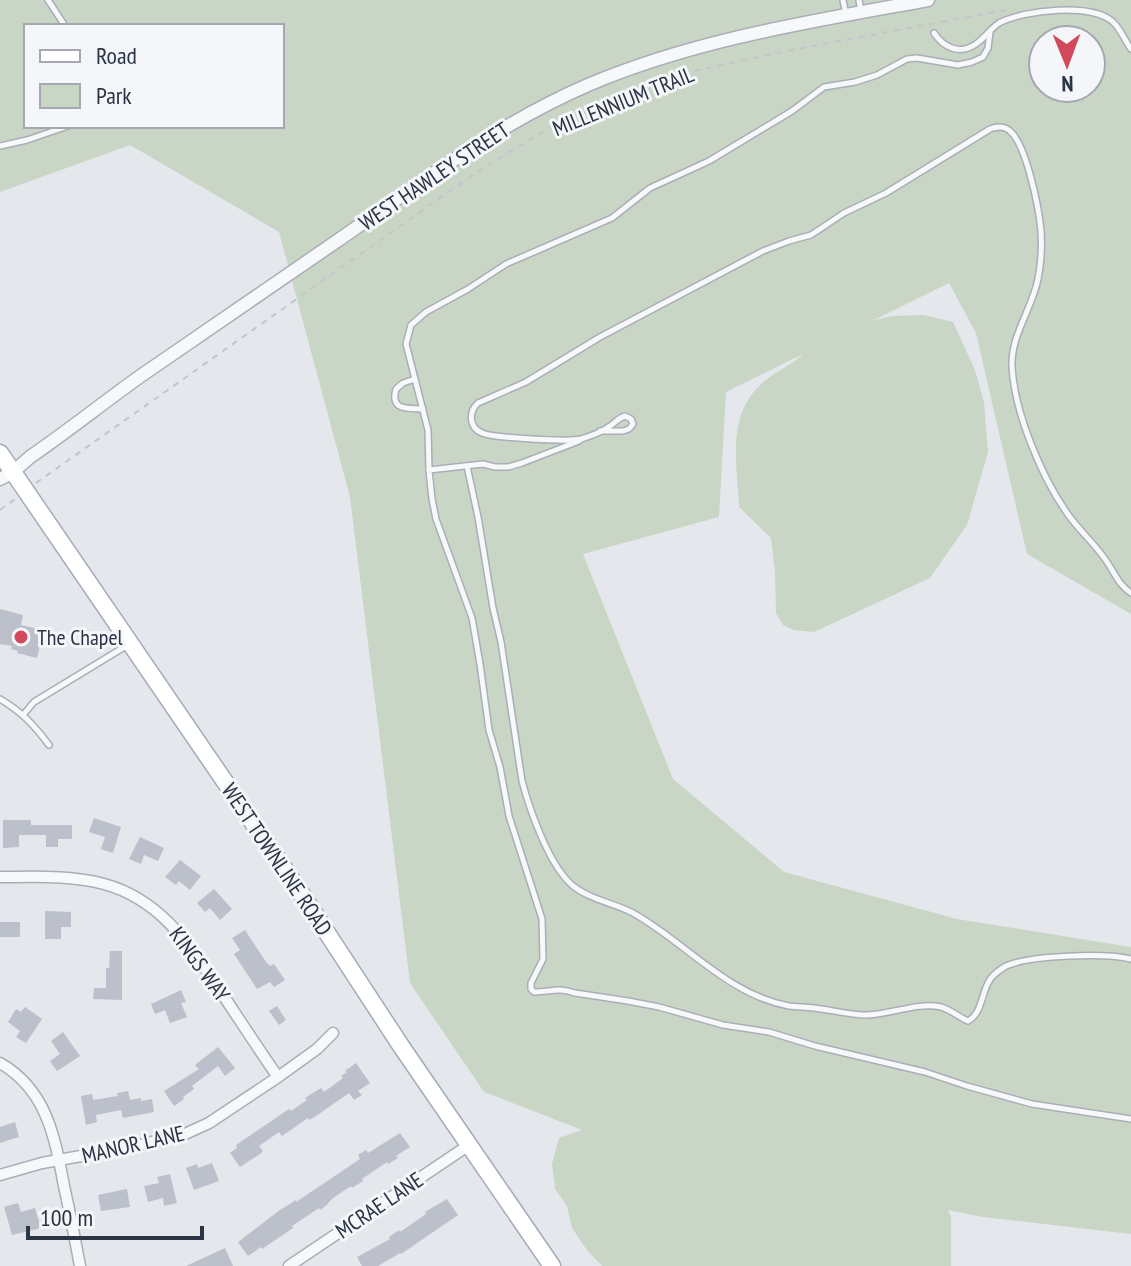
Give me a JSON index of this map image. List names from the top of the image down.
{
  "streets": {
    "main road": ["WEST TOWNLINE ROAD"],
    "street": [
      "WEST HAWLEY STREET",
      "KINGS WAY",
      "MANOR LANE",
      "MCRAE LANE"
    ],
    "path": ["MILLENNIUM TRAIL"]
  },
  "crossings": [
    ["WEST HAWLEY STREET", "WEST TOWNLINE ROAD"],
    ["WEST TOWNLINE ROAD", "MCRAE LANE"],
    ["KINGS WAY", "MANOR LANE"]
  ],
  "places": ["The Chapel"],
  "legend": ["Road", "Park"],
  "scale_bar": "100 m",
  "north": "bottom"
}
